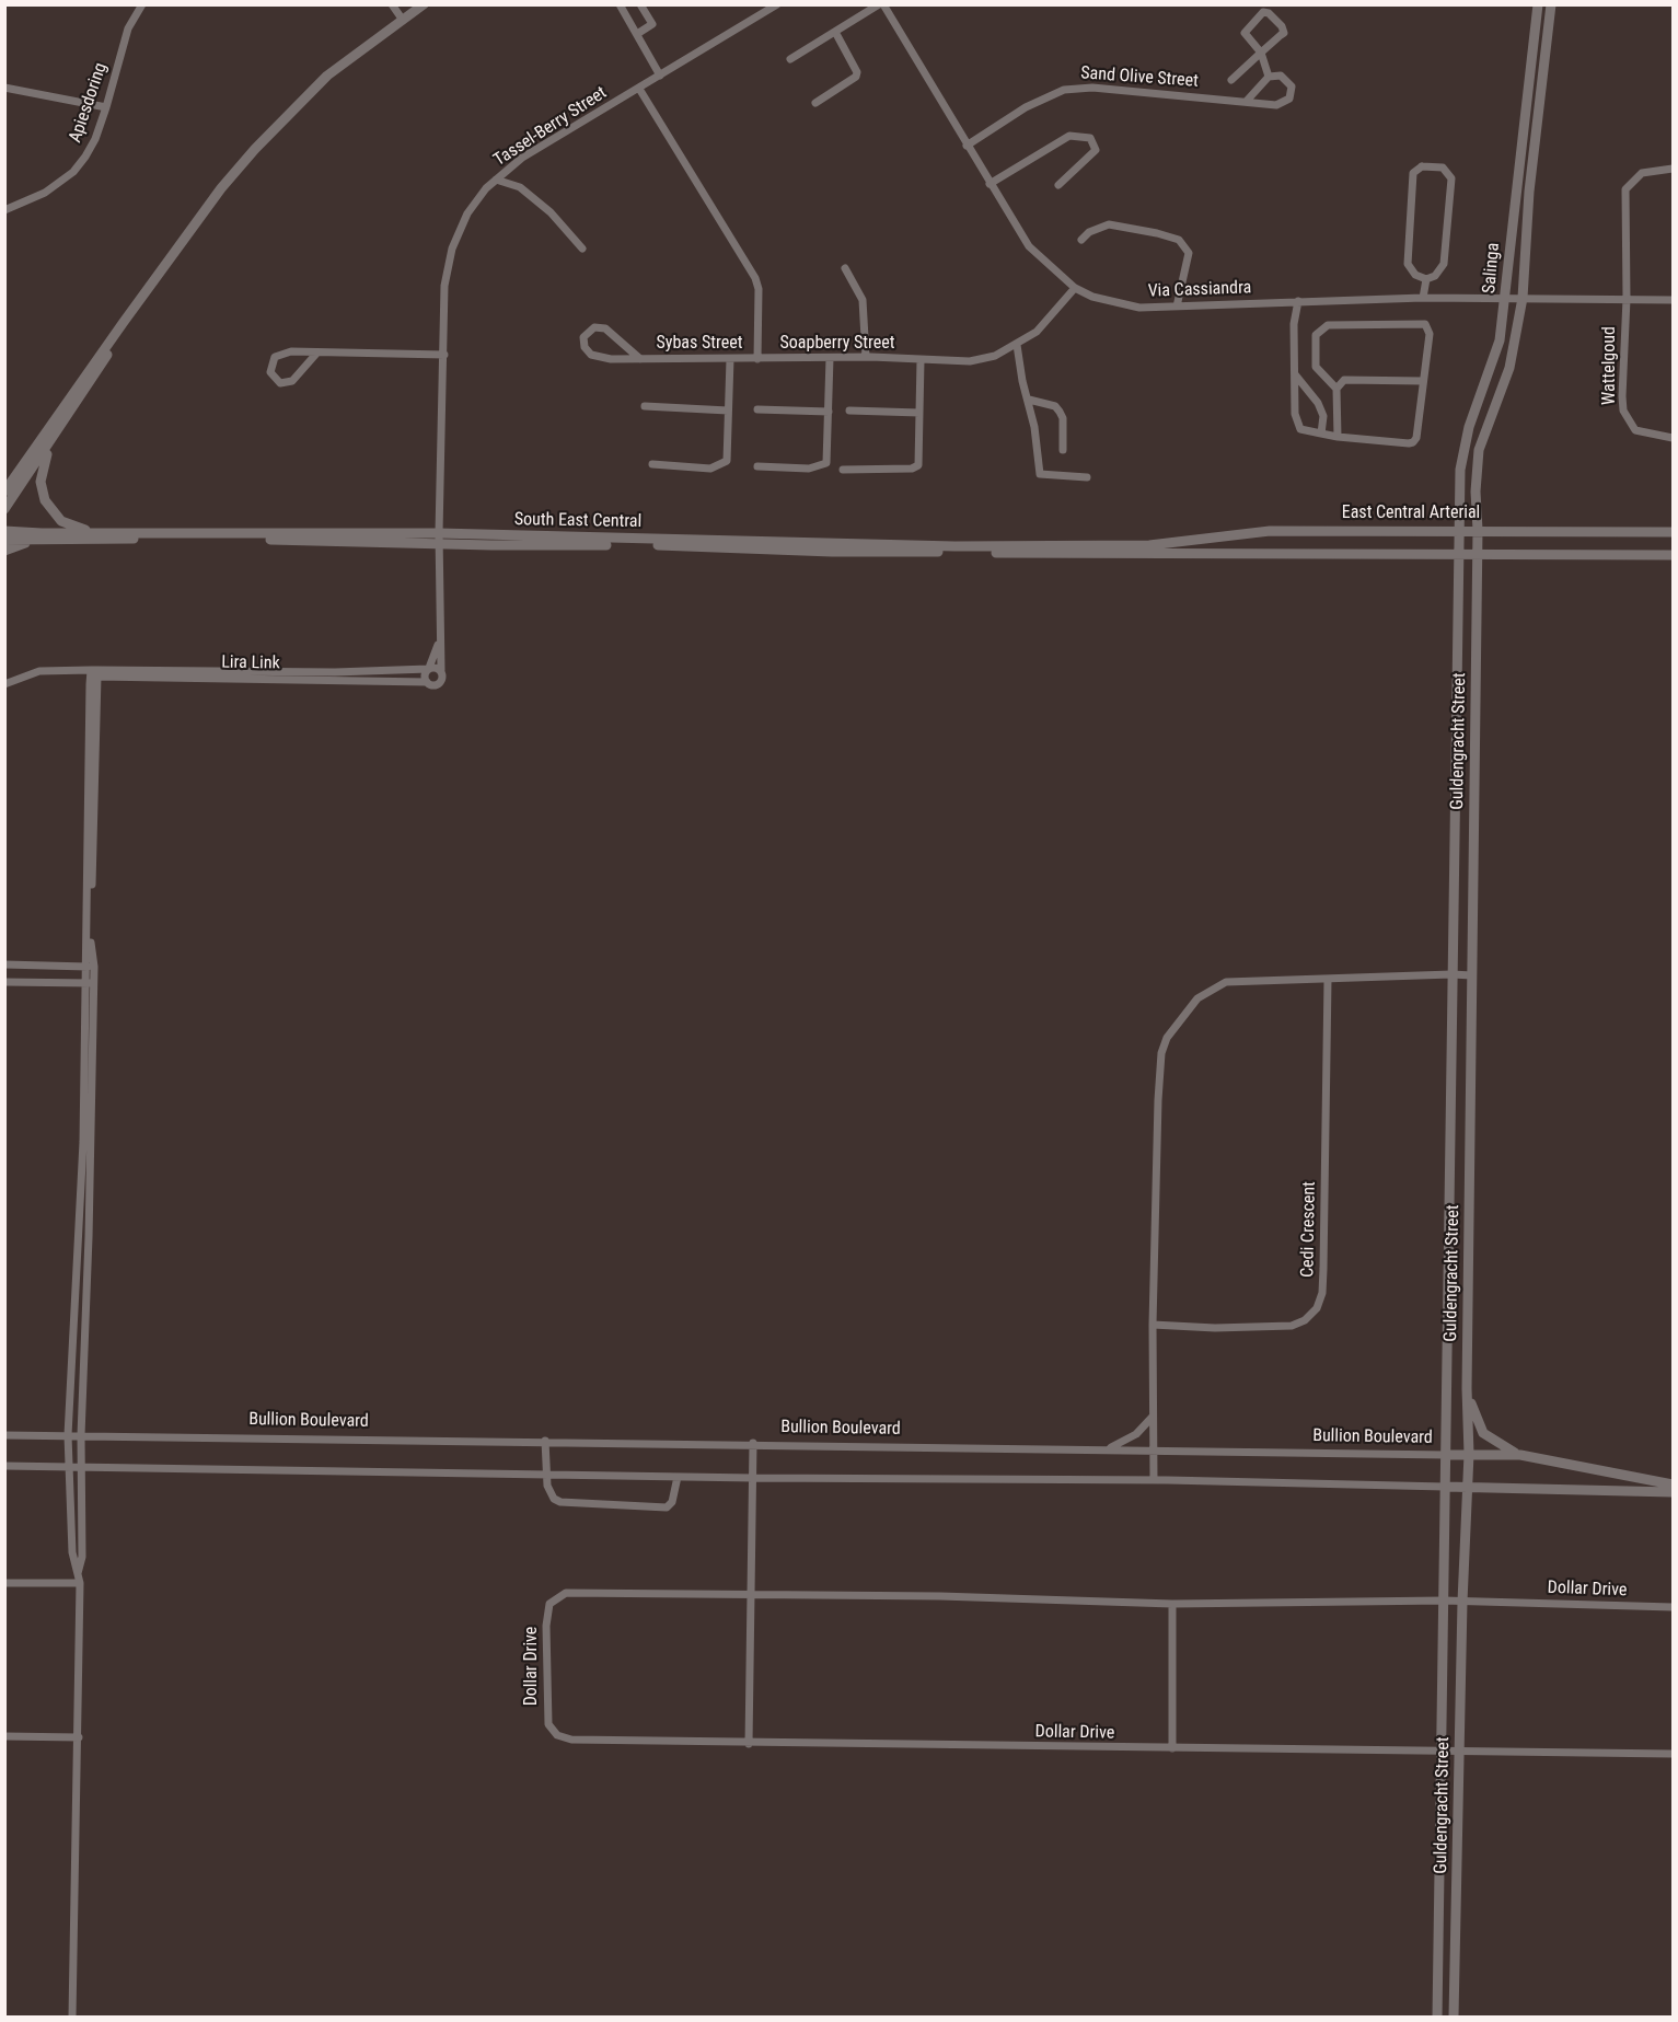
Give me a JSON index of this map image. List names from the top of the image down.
{
  "streets": {
    "street": [
      "Sand Olive Street",
      "Apiesdoring",
      "Tassel-Berry Street",
      "Salinga",
      "Via Cassiandra",
      "Sybas Street",
      "Soapberry Street",
      "Wattelgoud",
      "East Central Arterial",
      "South East Central",
      "Lira Link",
      "Guldengracht Street",
      "Cedi Crescent",
      "Bullion Boulevard",
      "Dollar Drive"
    ]
  },
  "crossings": [
    ["Sand Olive Street", "Via Cassiandra"],
    ["Tassel-Berry Street", "Soapberry Street"],
    ["Tassel-Berry Street", "South East Central"],
    ["Salinga", "Via Cassiandra"],
    ["Salinga", "East Central Arterial"],
    ["Salinga", "Guldengracht Street"],
    ["Via Cassiandra", "Soapberry Street"],
    ["Via Cassiandra", "Wattelgoud"],
    ["Sybas Street", "Soapberry Street"],
    ["East Central Arterial", "South East Central"],
    ["East Central Arterial", "Guldengracht Street"],
    ["Guldengracht Street", "Bullion Boulevard"],
    ["Guldengracht Street", "Dollar Drive"]
  ]
}
